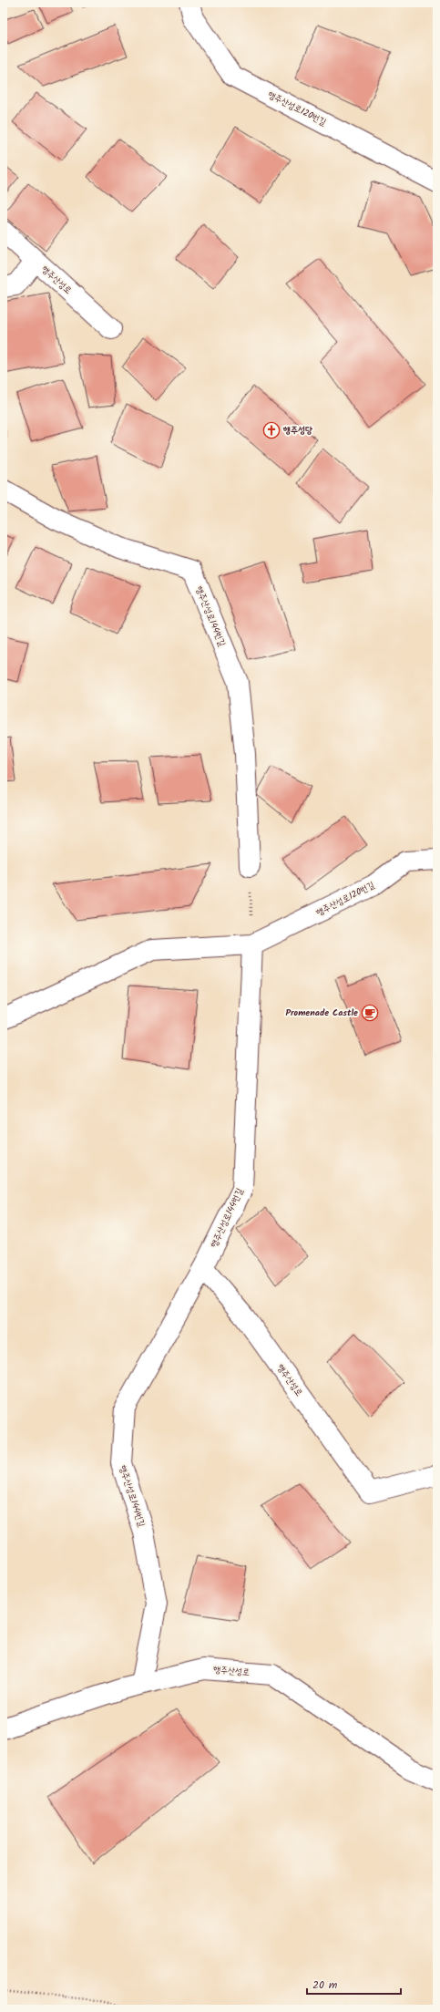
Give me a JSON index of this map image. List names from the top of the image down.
{
  "streets": {
    "street": ["행주산성로120번길", "행주산성로", "행주산성로144번길"]
  },
  "crossings": [
    ["행주산성로120번길", "행주산성로144번길"],
    ["행주산성로", "행주산성로144번길"]
  ],
  "places": {
    "church": ["행주성당"],
    "cafe": ["Promenade Castle"]
  },
  "scale_bar": "20 m"
}
